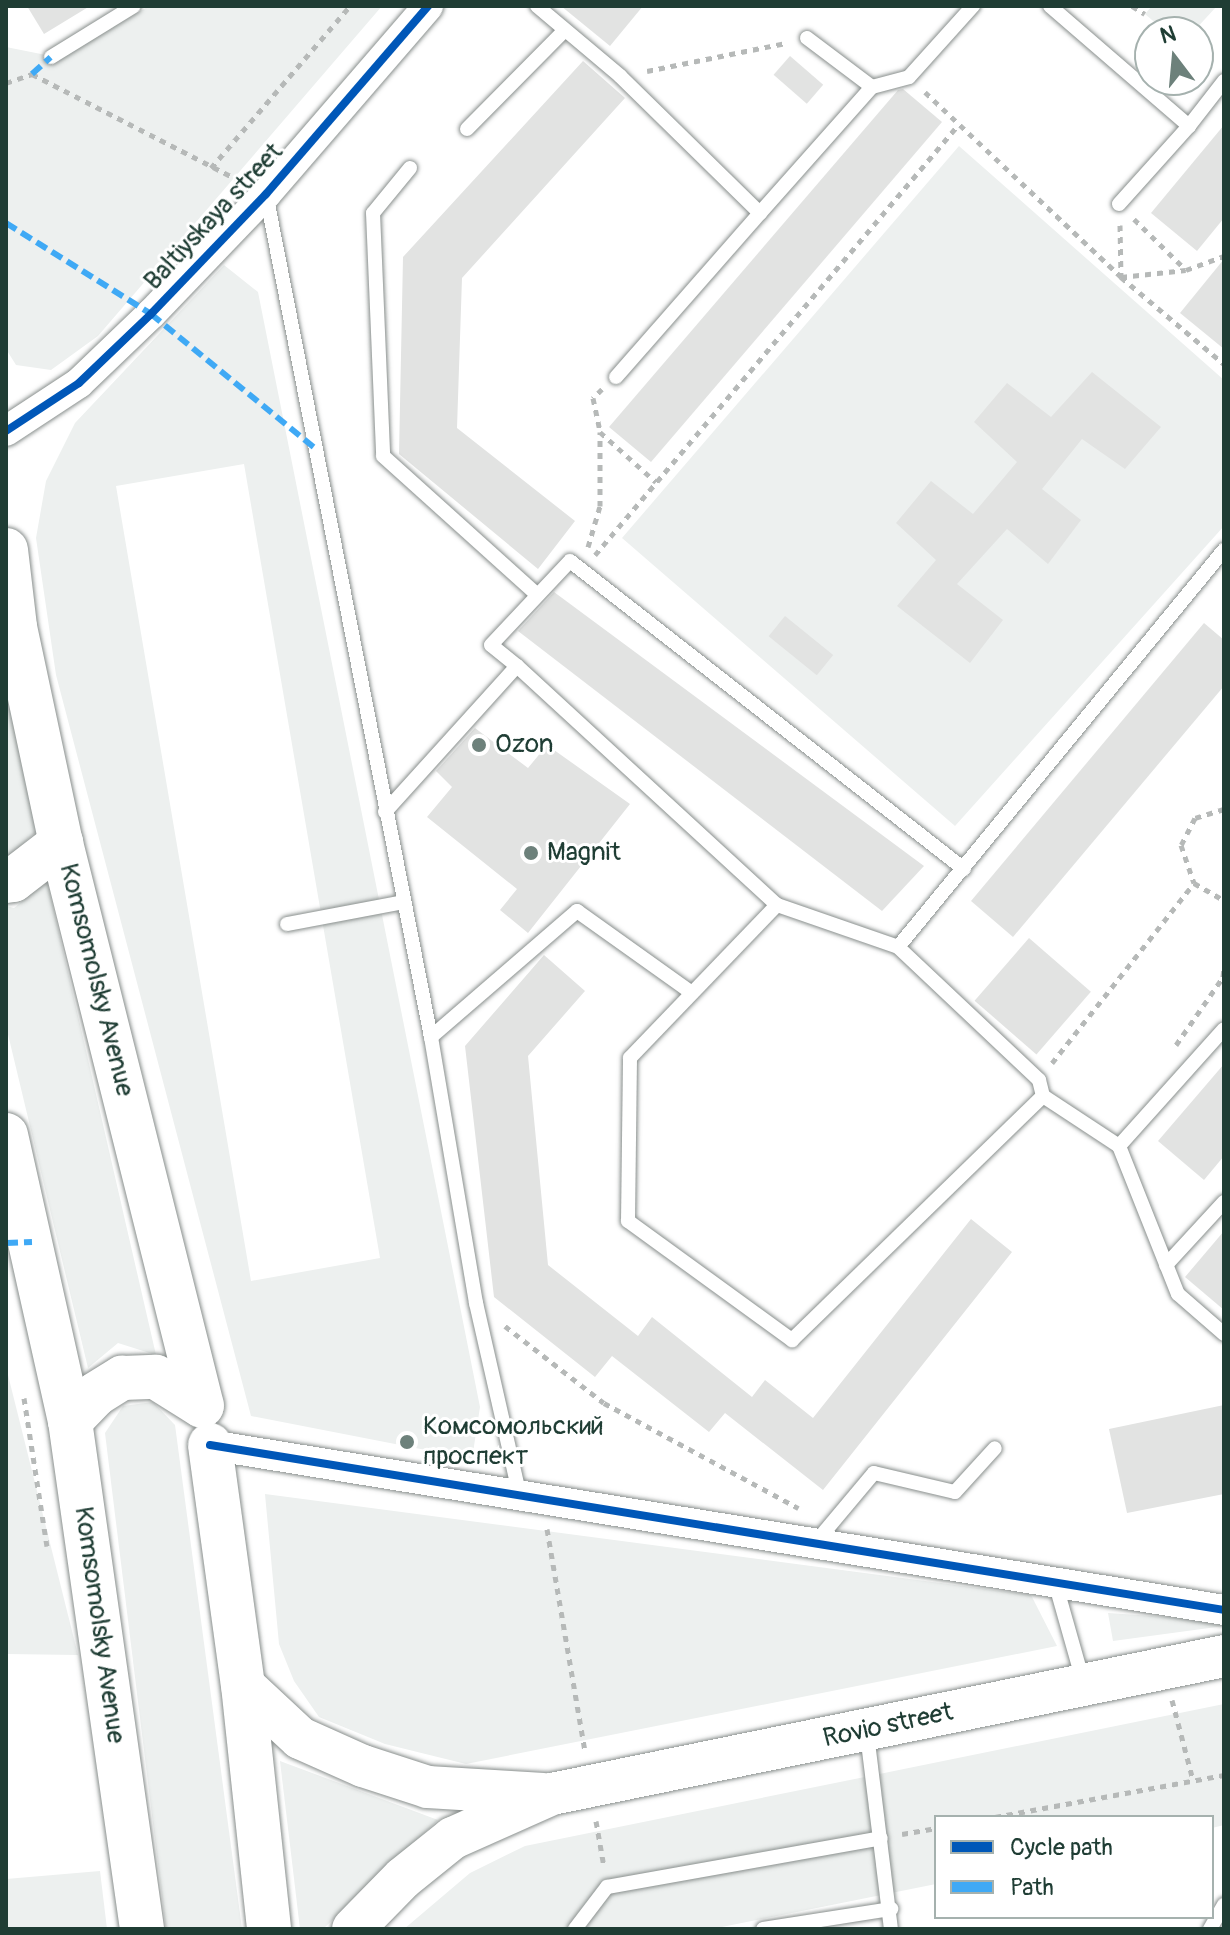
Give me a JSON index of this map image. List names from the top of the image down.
{
  "streets": {
    "main road": ["Komsomolsky Avenue", "Rovio street"],
    "street": ["Baltiyskaya street"]
  },
  "crossings": [
    ["Komsomolsky Avenue", "Rovio street"]
  ],
  "places": ["Ozon", "Magnit", "Комсомольский проспект"],
  "legend": ["Cycle path", "Path"],
  "north": "top"
}
